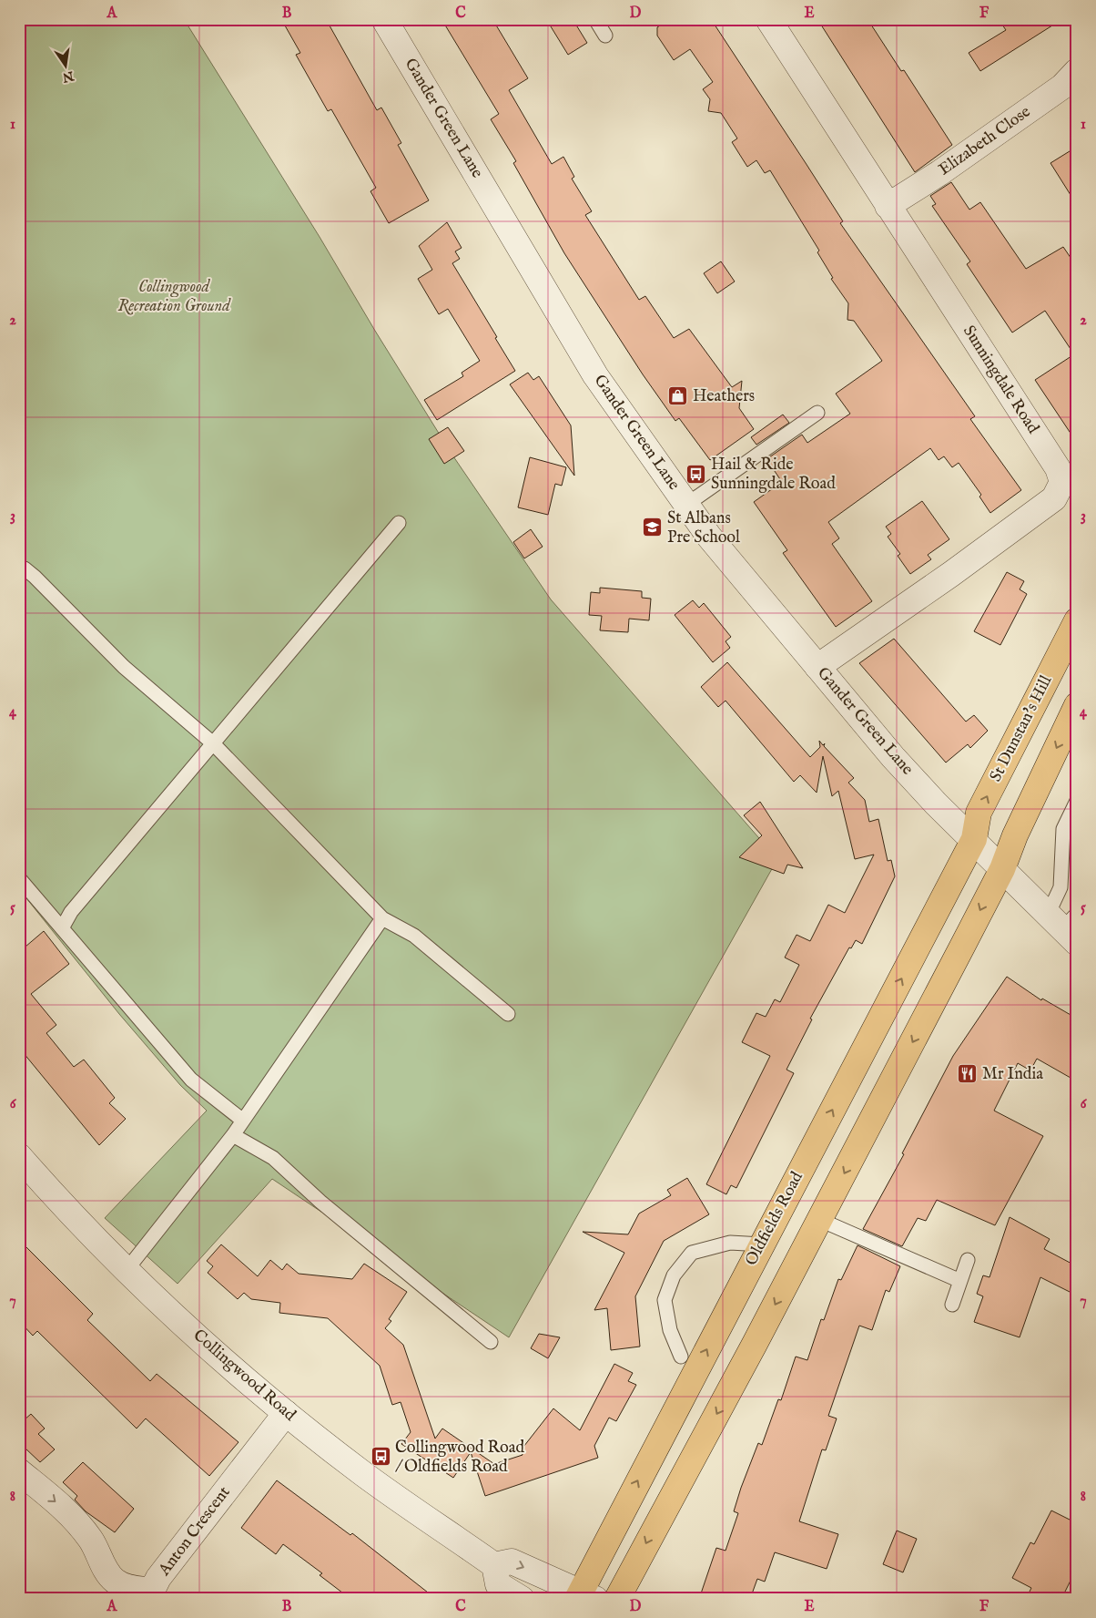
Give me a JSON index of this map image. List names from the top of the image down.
{
  "streets": {
    "highway": ["St Dunstan's Hill", "Oldfields Road"],
    "street": [
      "Gander Green Lane",
      "Elizabeth Close",
      "Sunningdale Road",
      "Collingwood Road",
      "Anton Crescent"
    ]
  },
  "crossings": [
    ["Gander Green Lane", "Sunningdale Road"],
    ["Gander Green Lane", "St Dunstan's Hill"],
    ["Gander Green Lane", "Oldfields Road"],
    ["Elizabeth Close", "Sunningdale Road"],
    ["St Dunstan's Hill", "Oldfields Road"],
    ["Collingwood Road", "Anton Crescent"]
  ],
  "one_way": ["Anton Crescent"],
  "parks": ["Collingwood Recreation Ground"],
  "places": {
    "shop": ["Heathers"],
    "bus stop": ["Hail & Ride Sunningdale Road", "Collingwood Road / Oldfields Road"],
    "school or university": ["St Albans Pre School"],
    "restaurant": ["Mr India"]
  },
  "north": "bottom",
  "grid": {
    "columns": [
      "A",
      "B",
      "C",
      "D",
      "E",
      "F"
    ],
    "rows": [
      "1",
      "2",
      "3",
      "4",
      "5",
      "6",
      "7",
      "8"
    ]
  }
}
